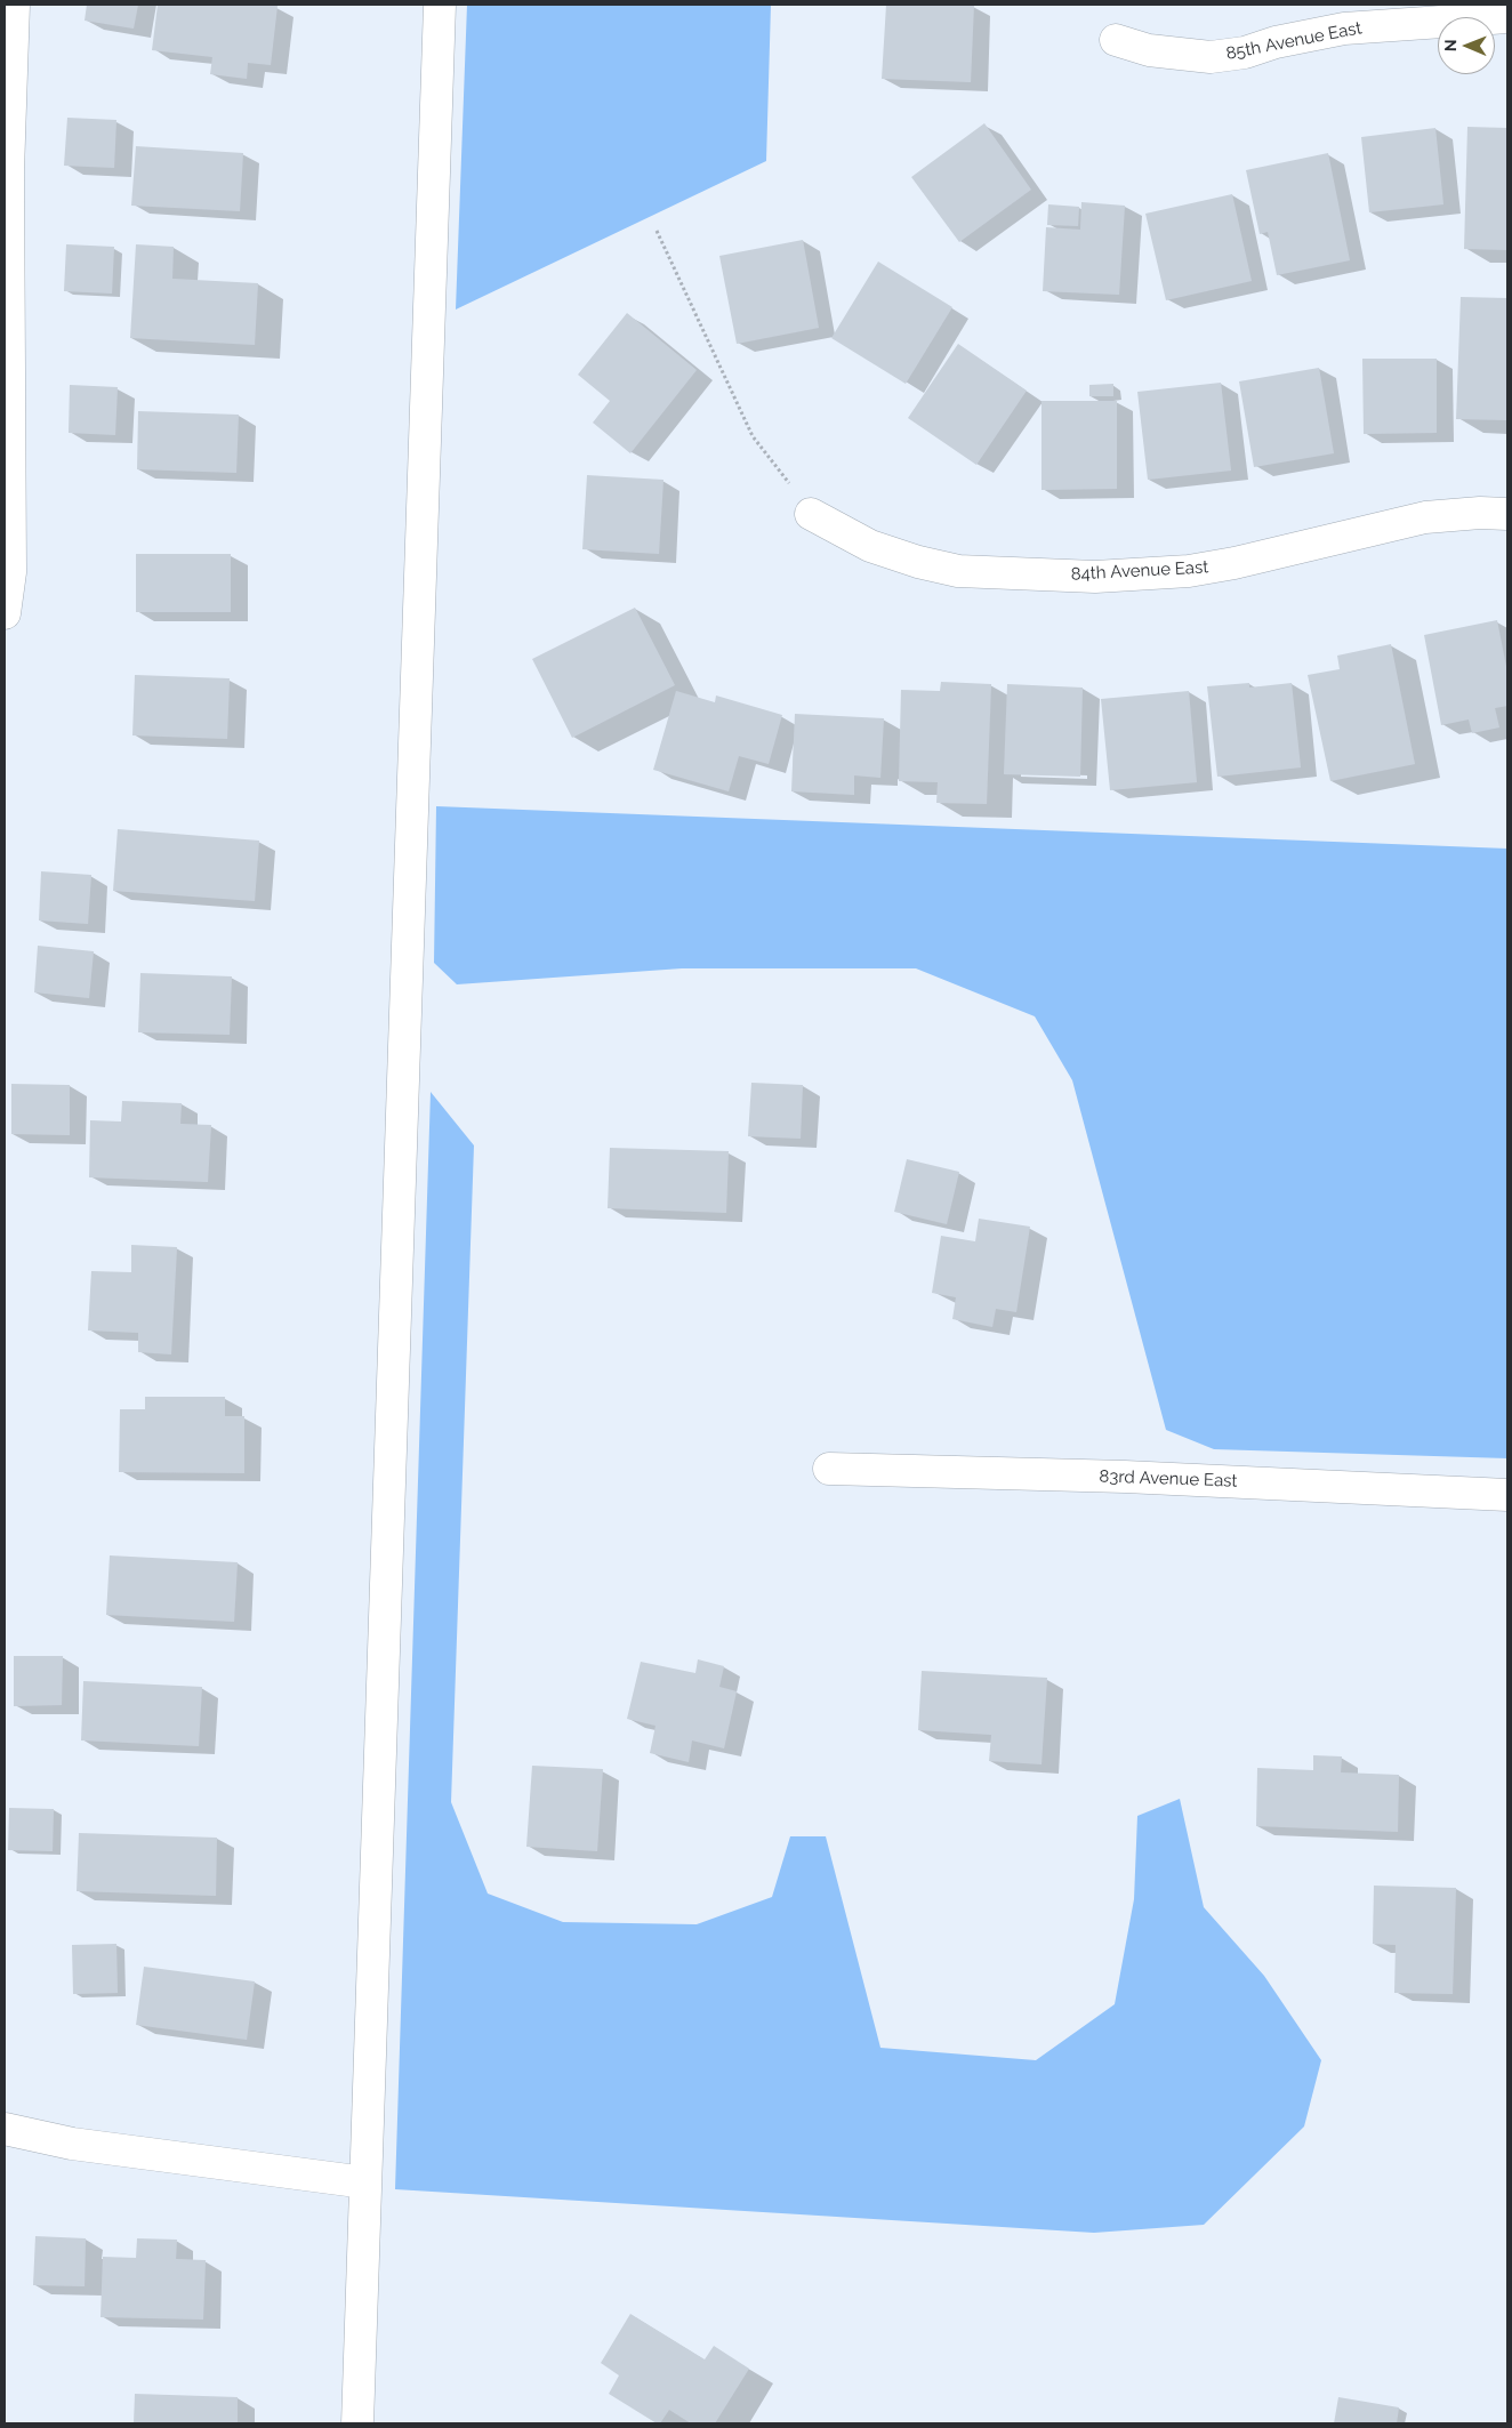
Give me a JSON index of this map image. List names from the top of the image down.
{
  "streets": {
    "street": ["85th Avenue East", "84th Avenue East", "83rd Avenue East"]
  },
  "north": "left"
}
